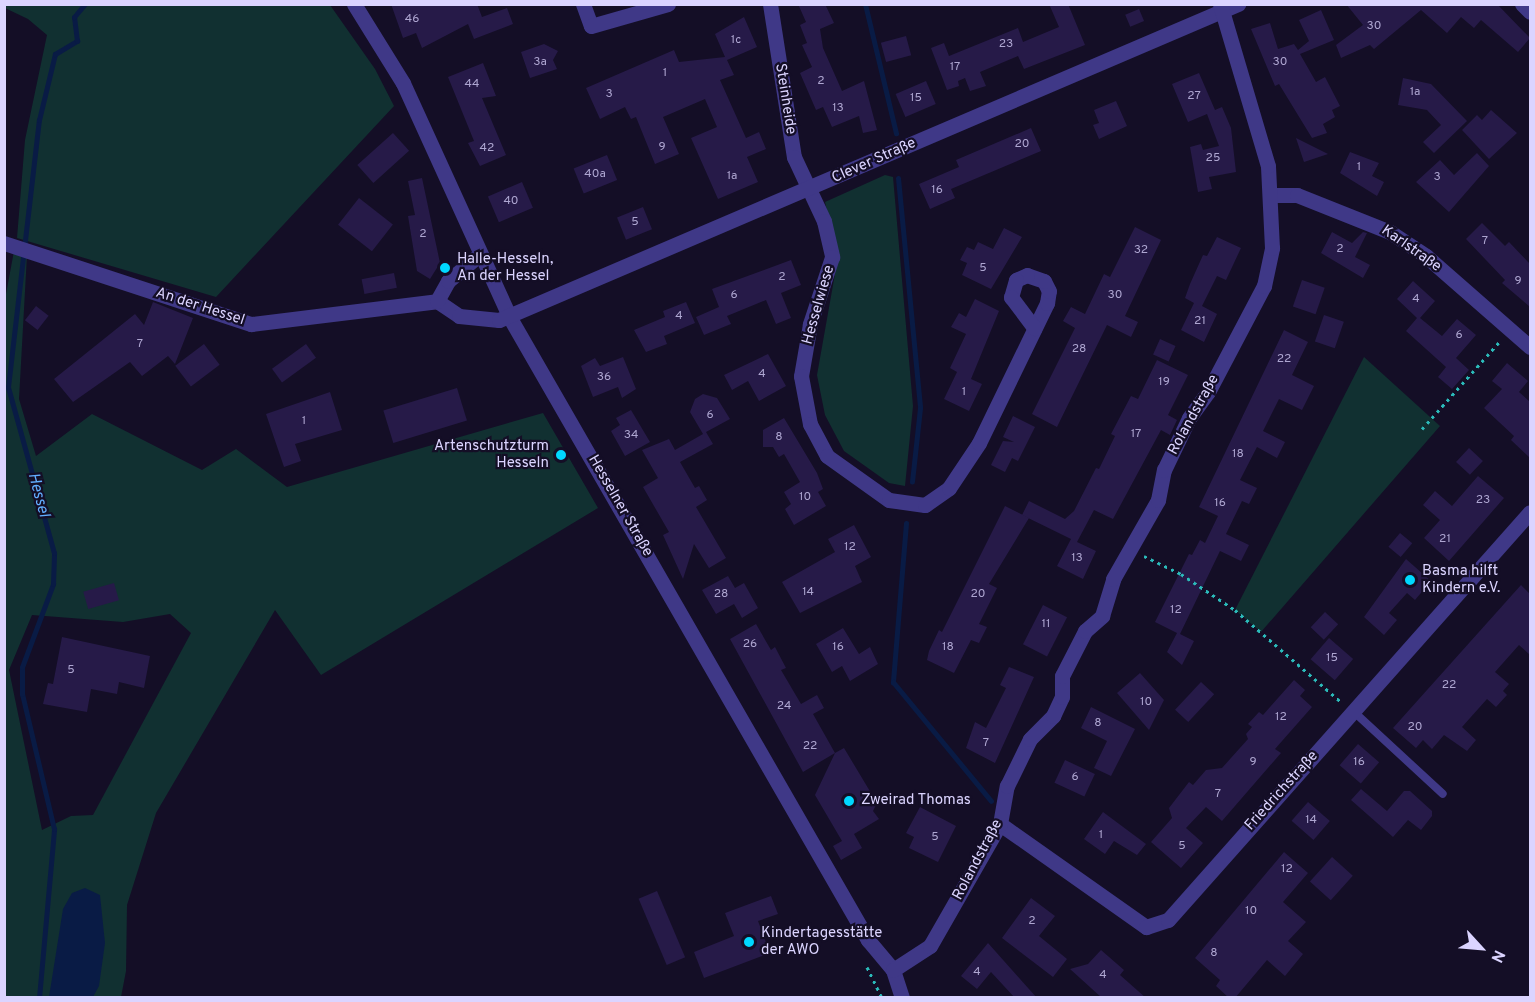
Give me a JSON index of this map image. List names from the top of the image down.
{
  "streets": {
    "street": [
      "Steinheide",
      "Clever Straße",
      "Karlstraße",
      "Hesselwiese",
      "An der Hessel",
      "Rolandstraße",
      "Hesselner Straße",
      "Friedrichstraße"
    ]
  },
  "crossings": [
    ["Steinheide", "Clever Straße"],
    ["Steinheide", "Hesselwiese"],
    ["Clever Straße", "Hesselwiese"],
    ["Clever Straße", "Rolandstraße"],
    ["Clever Straße", "Hesselner Straße"],
    ["Karlstraße", "Rolandstraße"],
    ["Rolandstraße", "Hesselner Straße"],
    ["Rolandstraße", "Friedrichstraße"]
  ],
  "water": ["Hessel"],
  "places": [
    "Halle-Hesseln, An der Hessel",
    "Artenschutzturm Hesseln",
    "Basma hilft Kindern e.V.",
    "Zweirad Thomas",
    "Kindertagesstätte der AWO"
  ],
  "house_numbers": [
    "46",
    "30",
    "1c",
    "23",
    "3a",
    "30",
    "17",
    "1",
    "2",
    "44",
    "1a",
    "3",
    "27",
    "15",
    "13",
    "20",
    "9",
    "42",
    "25",
    "1",
    "40a",
    "1a",
    "3",
    "16",
    "40",
    "5",
    "2",
    "7",
    "2",
    "32",
    "5",
    "2",
    "9",
    "6",
    "30",
    "4",
    "4",
    "21",
    "6",
    "7",
    "28",
    "22",
    "4",
    "36",
    "19",
    "1",
    "6",
    "1",
    "17",
    "34",
    "8",
    "18",
    "10",
    "23",
    "16",
    "21",
    "12",
    "13",
    "14",
    "28",
    "20",
    "12",
    "11",
    "26",
    "16",
    "18",
    "15",
    "5",
    "22",
    "10",
    "24",
    "12",
    "8",
    "20",
    "7",
    "22",
    "9",
    "16",
    "6",
    "7",
    "14",
    "1",
    "5",
    "5",
    "12",
    "10",
    "2",
    "8",
    "4",
    "4"
  ],
  "north": "bottom right"
}
